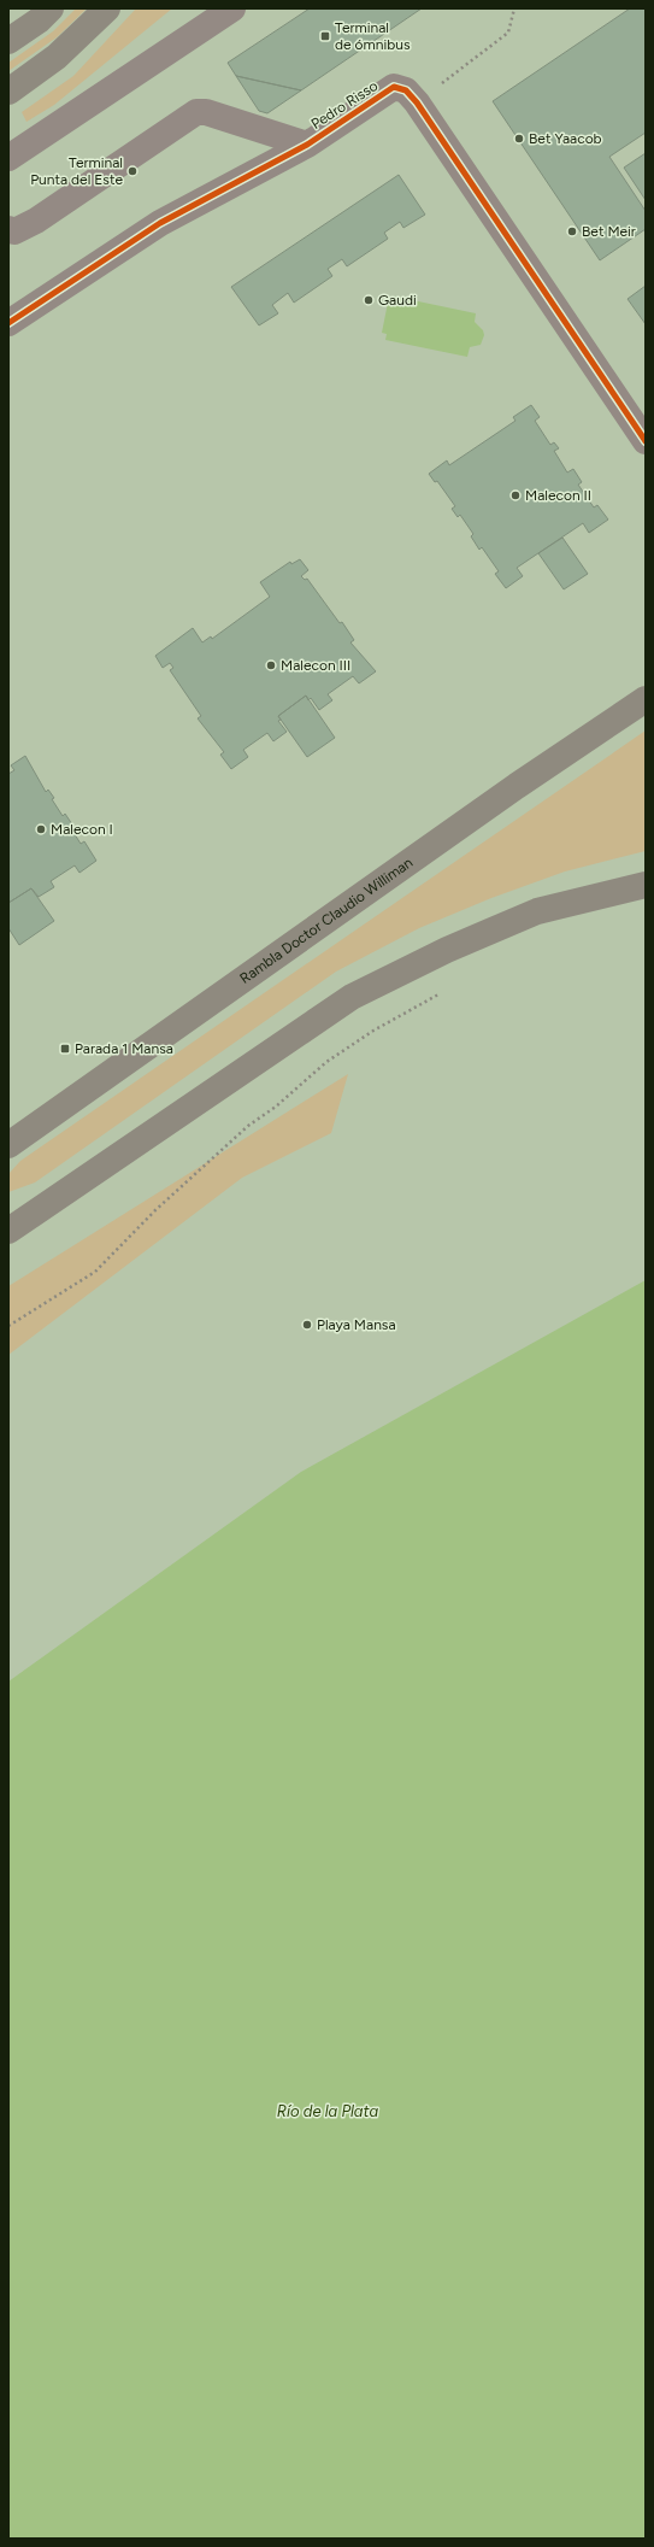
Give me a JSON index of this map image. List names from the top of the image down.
{
  "streets": {
    "main road": ["Rambla Doctor Claudio Williman"],
    "street": ["Pedro Risso"]
  },
  "water": ["Río de la Plata"],
  "places": {
    "transit": ["Terminal de ómnibus", "Parada 1 Mansa"],
    "other": [
      "Bet Yaacob",
      "Terminal Punta del Este",
      "Bet Meir",
      "Gaudi",
      "Malecon II",
      "Malecon III",
      "Malecon I",
      "Playa Mansa"
    ]
  }
}
